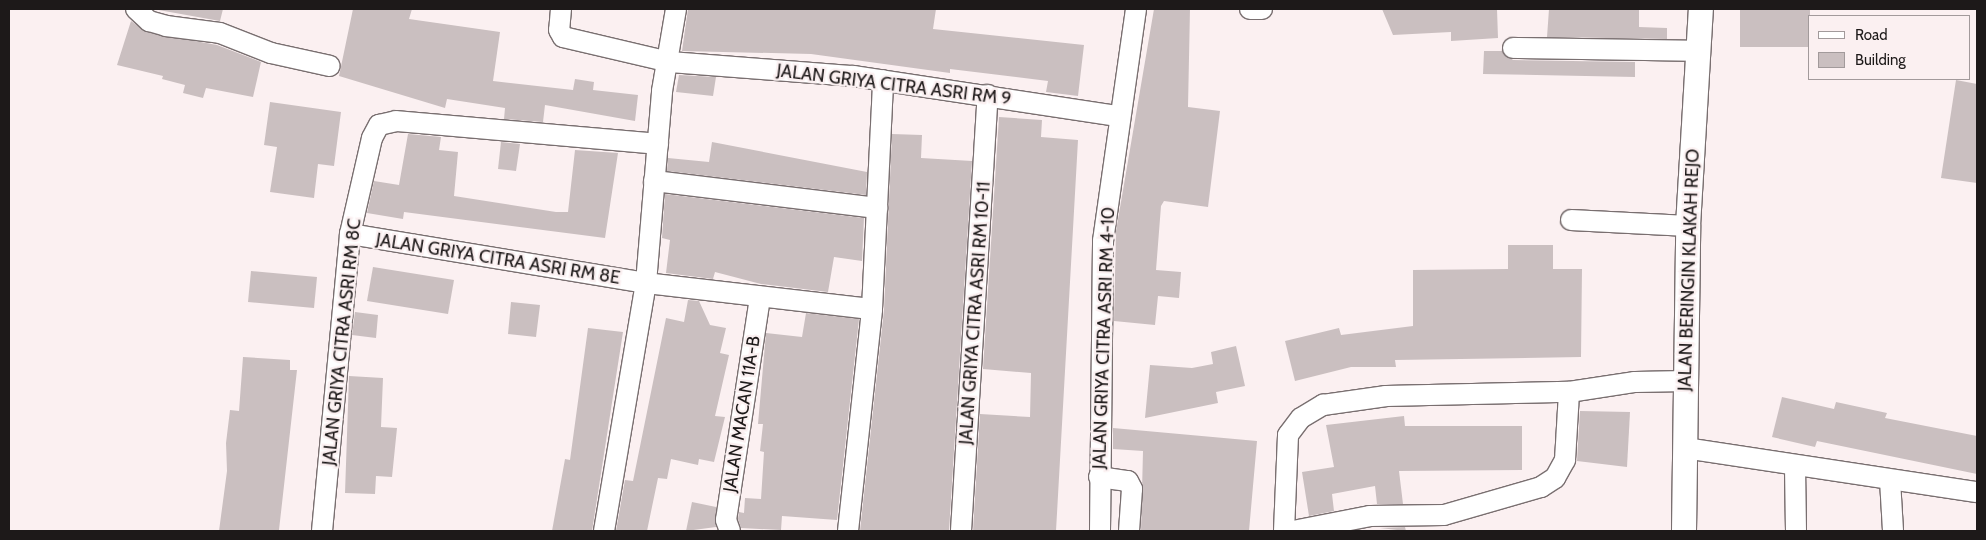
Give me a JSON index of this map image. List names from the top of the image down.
{
  "streets": {
    "street": [
      "JALAN GRIYA CITRA ASRI RM 9",
      "JALAN GRIYA CITRA ASRI RM 8E",
      "JALAN BERINGIN KLAKAH REJO",
      "JALAN GRIYA CITRA ASRI RM 10-11",
      "JALAN GRIYA CITRA ASRI RM 4-10",
      "JALAN GRIYA CITRA ASRI RM 8C",
      "JALAN MACAN 11A-B"
    ]
  },
  "crossings": [
    ["JALAN GRIYA CITRA ASRI RM 9", "JALAN GRIYA CITRA ASRI RM 10-11"],
    ["JALAN GRIYA CITRA ASRI RM 9", "JALAN GRIYA CITRA ASRI RM 4-10"],
    ["JALAN GRIYA CITRA ASRI RM 8E", "JALAN GRIYA CITRA ASRI RM 8C"],
    ["JALAN GRIYA CITRA ASRI RM 8E", "JALAN MACAN 11A-B"]
  ],
  "legend": ["Road", "Building"]
}
